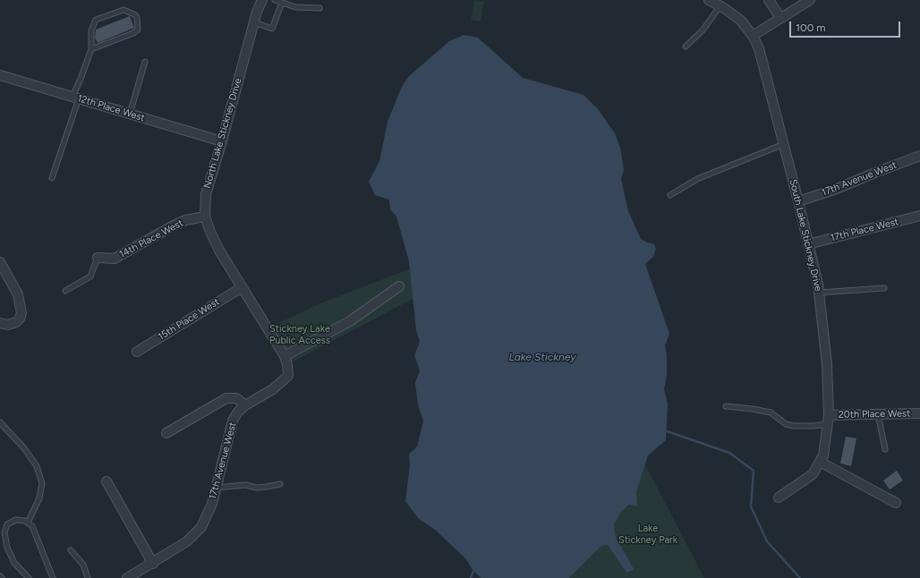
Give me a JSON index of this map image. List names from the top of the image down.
{
  "streets": {
    "street": [
      "12th Place West",
      "North Lake Stickney Drive",
      "17th Avenue West",
      "17th Place West",
      "South Lake Stickney Drive",
      "14th Place West",
      "15th Place West",
      "20th Place West"
    ]
  },
  "crossings": [
    ["12th Place West", "North Lake Stickney Drive"],
    ["North Lake Stickney Drive", "17th Avenue West"],
    ["North Lake Stickney Drive", "14th Place West"],
    ["North Lake Stickney Drive", "15th Place West"],
    ["17th Avenue West", "South Lake Stickney Drive"],
    ["17th Place West", "South Lake Stickney Drive"],
    ["South Lake Stickney Drive", "20th Place West"]
  ],
  "water": ["Lake Stickney"],
  "parks": ["Stickney Lake Public Access", "Lake Stickney Park"],
  "scale_bar": "100 m"
}
